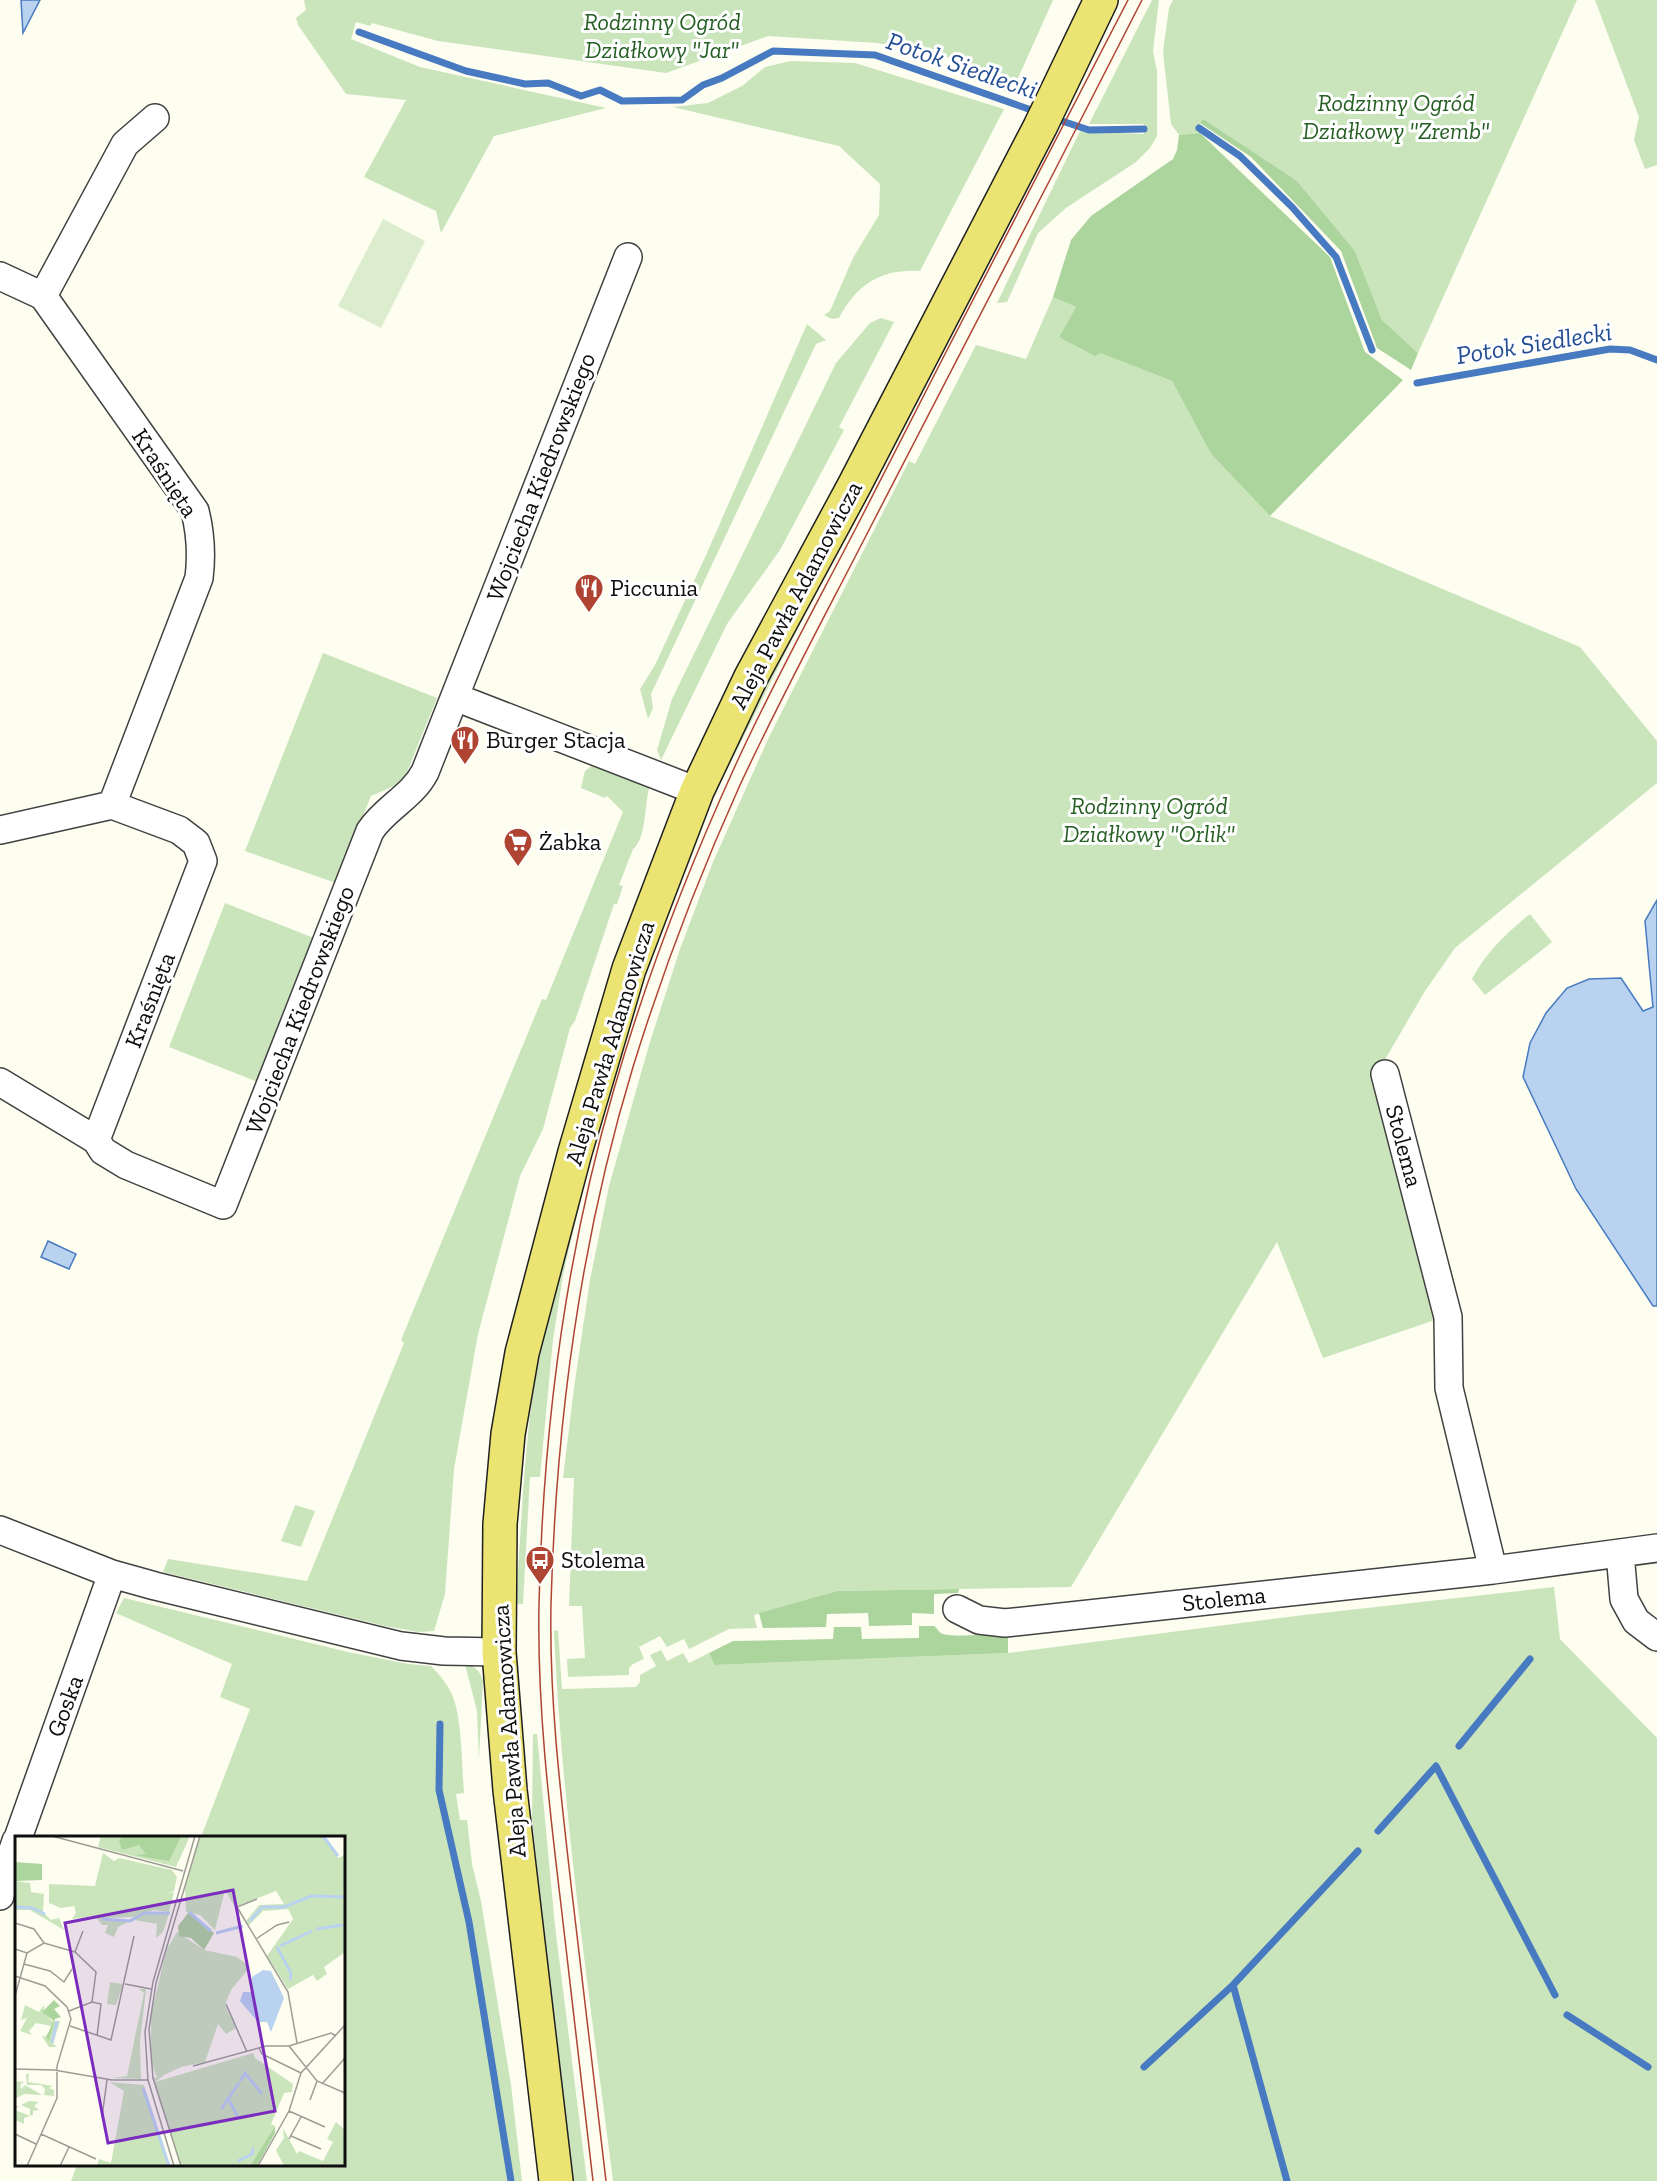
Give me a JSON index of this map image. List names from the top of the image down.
{
  "streets": {
    "main road": ["Aleja Pawła Adamowicza"],
    "street": [
      "Kraśnięta",
      "Wojciecha Kiedrowskiego",
      "Stolema",
      "Goska"
    ]
  },
  "crossings": [
    ["Kraśnięta", "Wojciecha Kiedrowskiego"]
  ],
  "water": ["Potok Siedlecki"],
  "parks": ["Rodzinny Ogród Działkowy \"Jar\"", "Rodzinny Ogród Działkowy \"Zremb\"", "Rodzinny Ogród Działkowy \"Orlik\""],
  "places": {
    "restaurant": ["Piccunia", "Burger Stacja"],
    "supermarket": ["Żabka"],
    "bus stop": ["Stolema"]
  }
}
